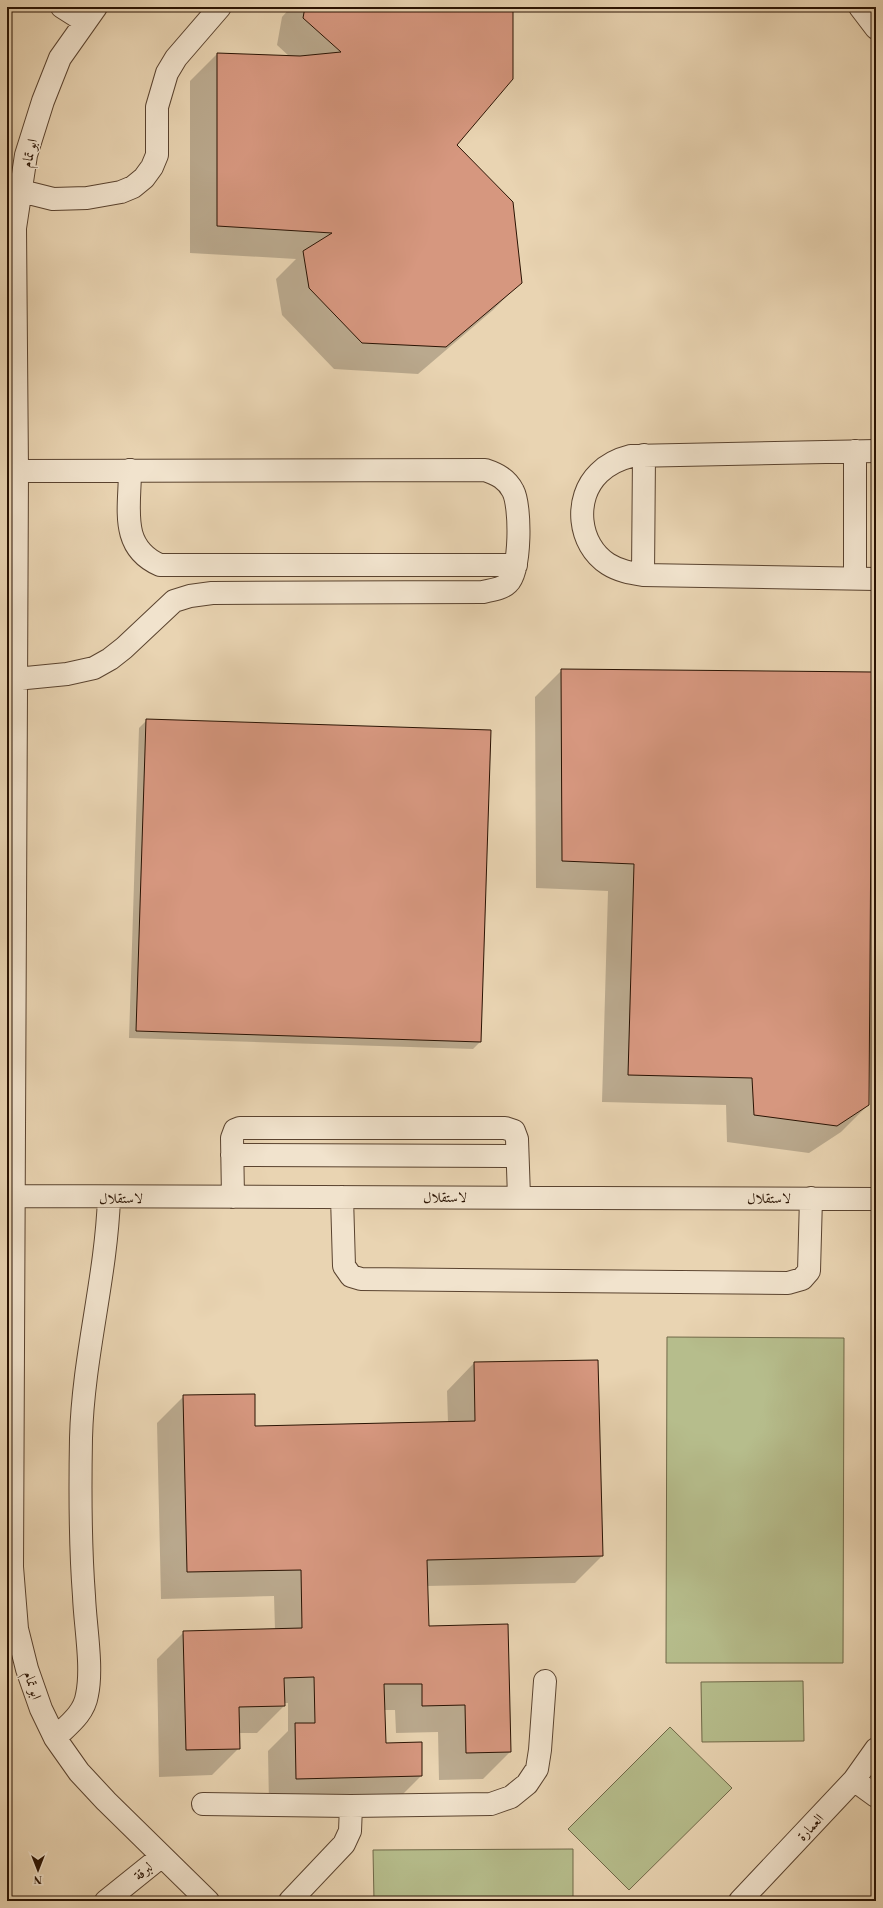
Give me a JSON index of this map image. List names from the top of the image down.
{
  "streets": {
    "street": [
      "ابو تمام",
      "لاستقلال",
      "العمارة",
      "لبرقة"
    ]
  },
  "crossings": [
    ["ابو تمام", "لاستقلال"],
    ["ابو تمام", "لبرقة"]
  ],
  "north": "bottom"
}
